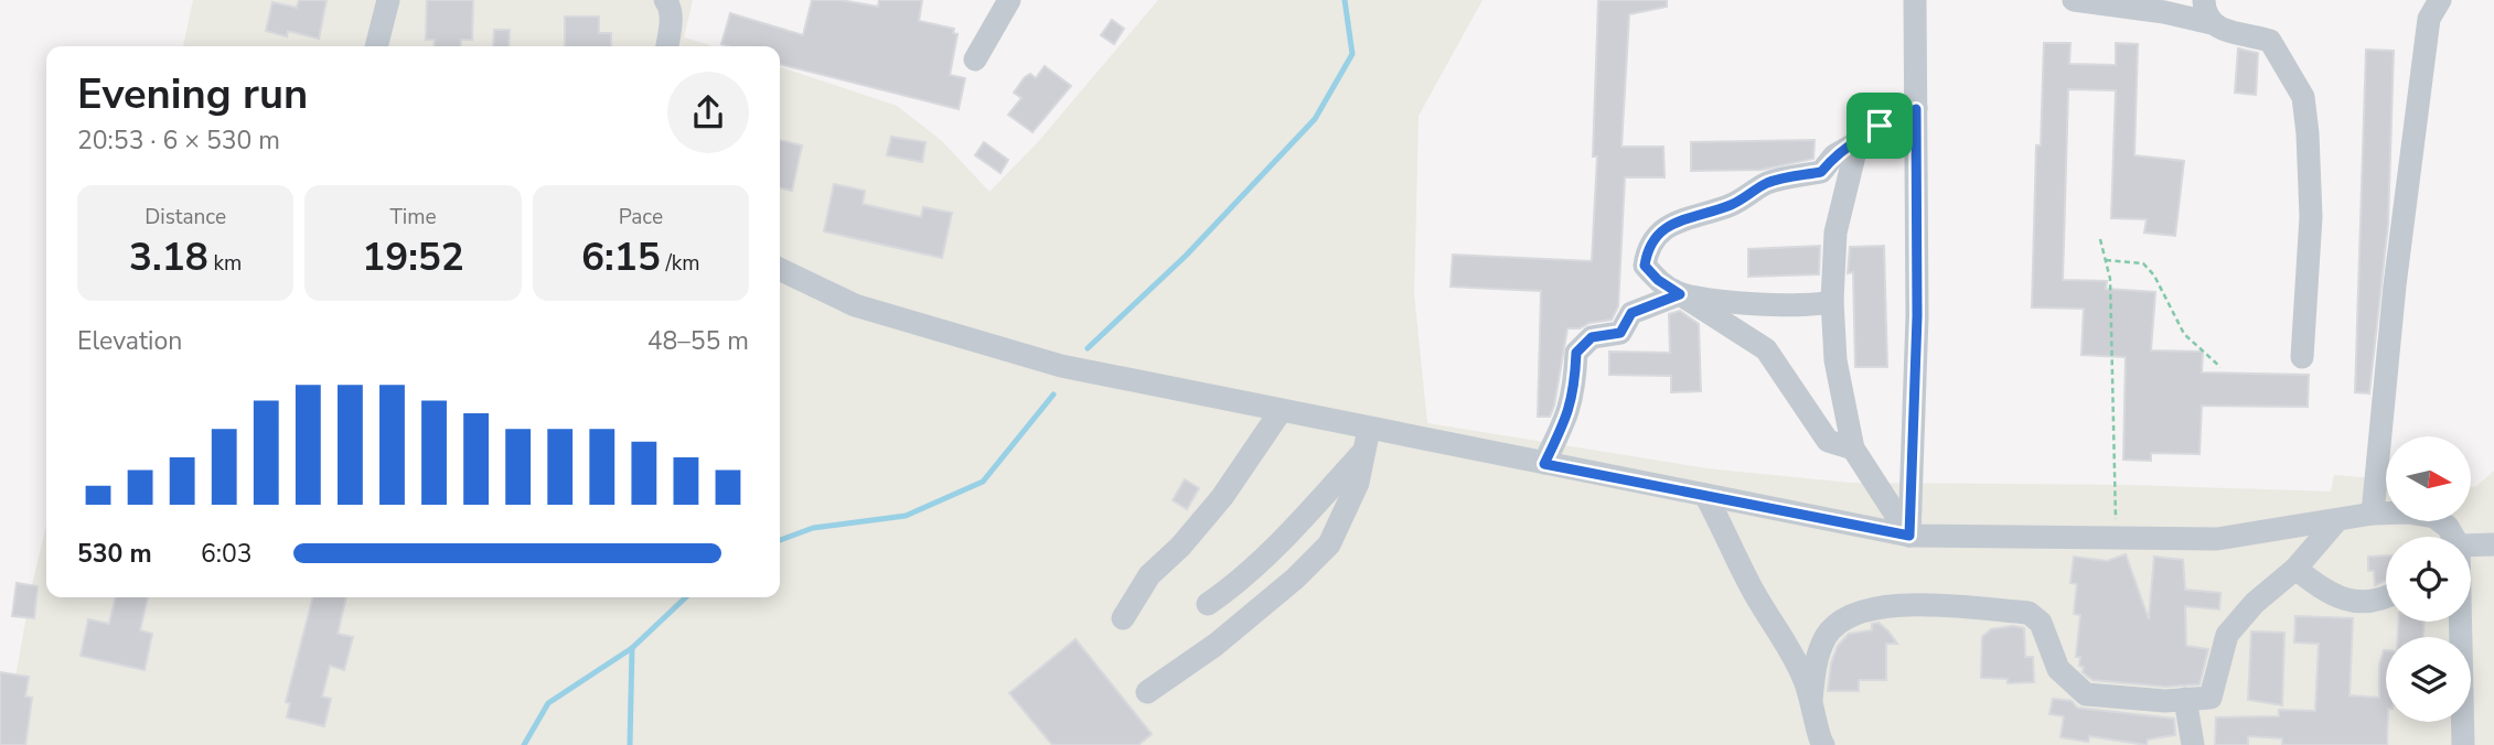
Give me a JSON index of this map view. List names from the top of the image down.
{
  "north": "right",
  "page": {
    "heading": ["Evening run", "20:53 · 6 × 530 m"],
    "stats": [
      ["Distance", "3.18 km"],
      ["Time", "19:52"],
      ["Pace", "6:15 /km"]
    ],
    "chart": ["Elevation", "48–55 m"],
    "list": [
      {
        "name": "530 m",
        "note": "6:03"
      }
    ]
  }
}
